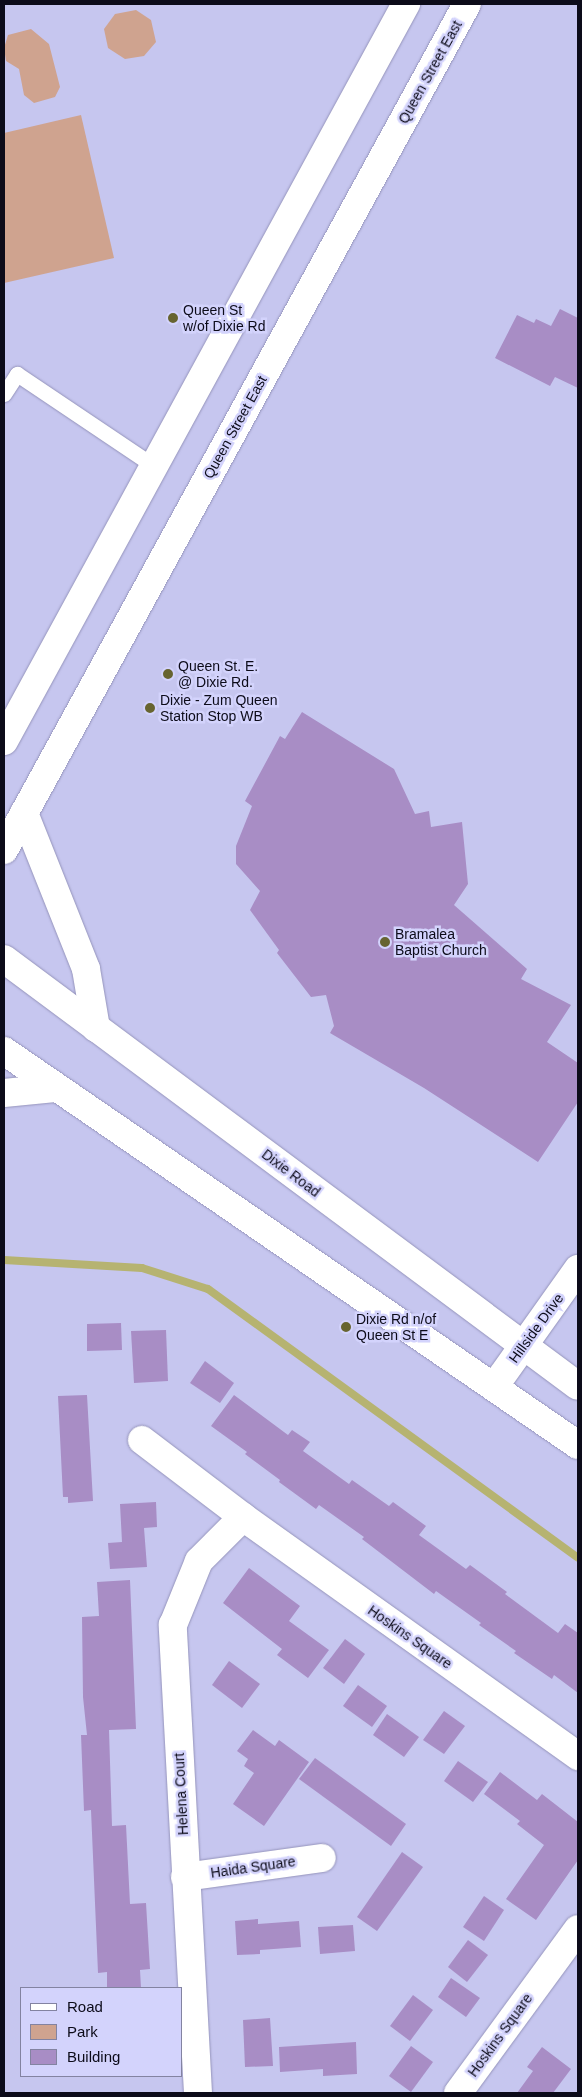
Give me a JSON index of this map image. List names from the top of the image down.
{
  "streets": {
    "main road": [
      "Queen Street East",
      "Dixie Road",
      "Hillside Drive",
      "Hoskins Square",
      "Helena Court",
      "Haida Square"
    ]
  },
  "crossings": [
    ["Dixie Road", "Hillside Drive"],
    ["Hoskins Square", "Helena Court"],
    ["Helena Court", "Haida Square"]
  ],
  "places": [
    "Queen St w/of Dixie Rd",
    "Queen St. E. @ Dixie Rd.",
    "Dixie - Zum Queen Station Stop WB",
    "Bramalea Baptist Church",
    "Dixie Rd n/of Queen St E"
  ],
  "legend": ["Road", "Park", "Building"]
}
